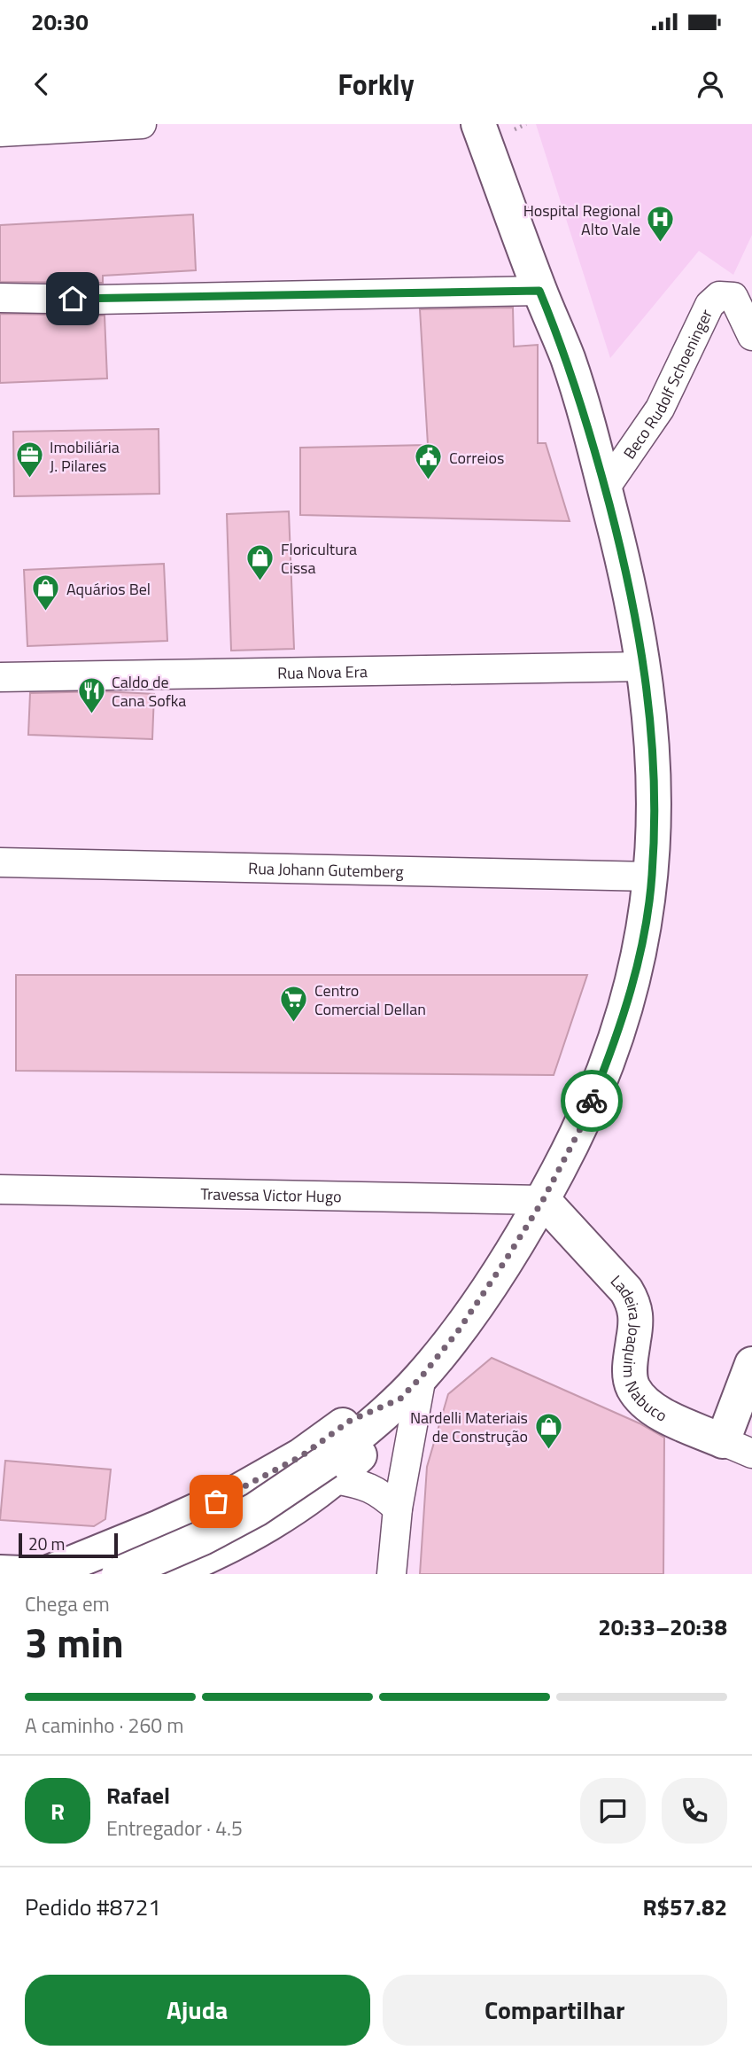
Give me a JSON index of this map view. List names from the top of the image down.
{
  "streets": {
    "main road": ["Ladeira Joaquim Nabuco"],
    "street": [
      "Beco Rudolf Schoeninger",
      "Rua Nova Era",
      "Rua Johann Gutemberg",
      "Travessa Victor Hugo"
    ]
  },
  "crossings": [
    ["Travessa Victor Hugo", "Ladeira Joaquim Nabuco"]
  ],
  "places": {
    "hospital": ["Hospital Regional Alto Vale"],
    "office": ["Imobiliária J. Pilares"],
    "public building": ["Correios"],
    "shop": ["Floricultura Cissa", "Aquários Bel", "Nardelli Materiais de Construção"],
    "restaurant": ["Caldo de Cana Sofka"],
    "supermarket": ["Centro Comercial Dellan"]
  },
  "scale_bar": "20 m",
  "page": {
    "status": "20:30",
    "header": "Forkly",
    "scale": "20 m",
    "heading": ["3 min", "Chega em", "20:33–20:38"],
    "panel": [
      "Rafael",
      "Entregador · 4.5",
      "Pedido #8721",
      "R$57.82"
    ],
    "bar": "A caminho · 260 m",
    "round": "R",
    "buttons": ["Ajuda", "Compartilhar"]
  }
}
